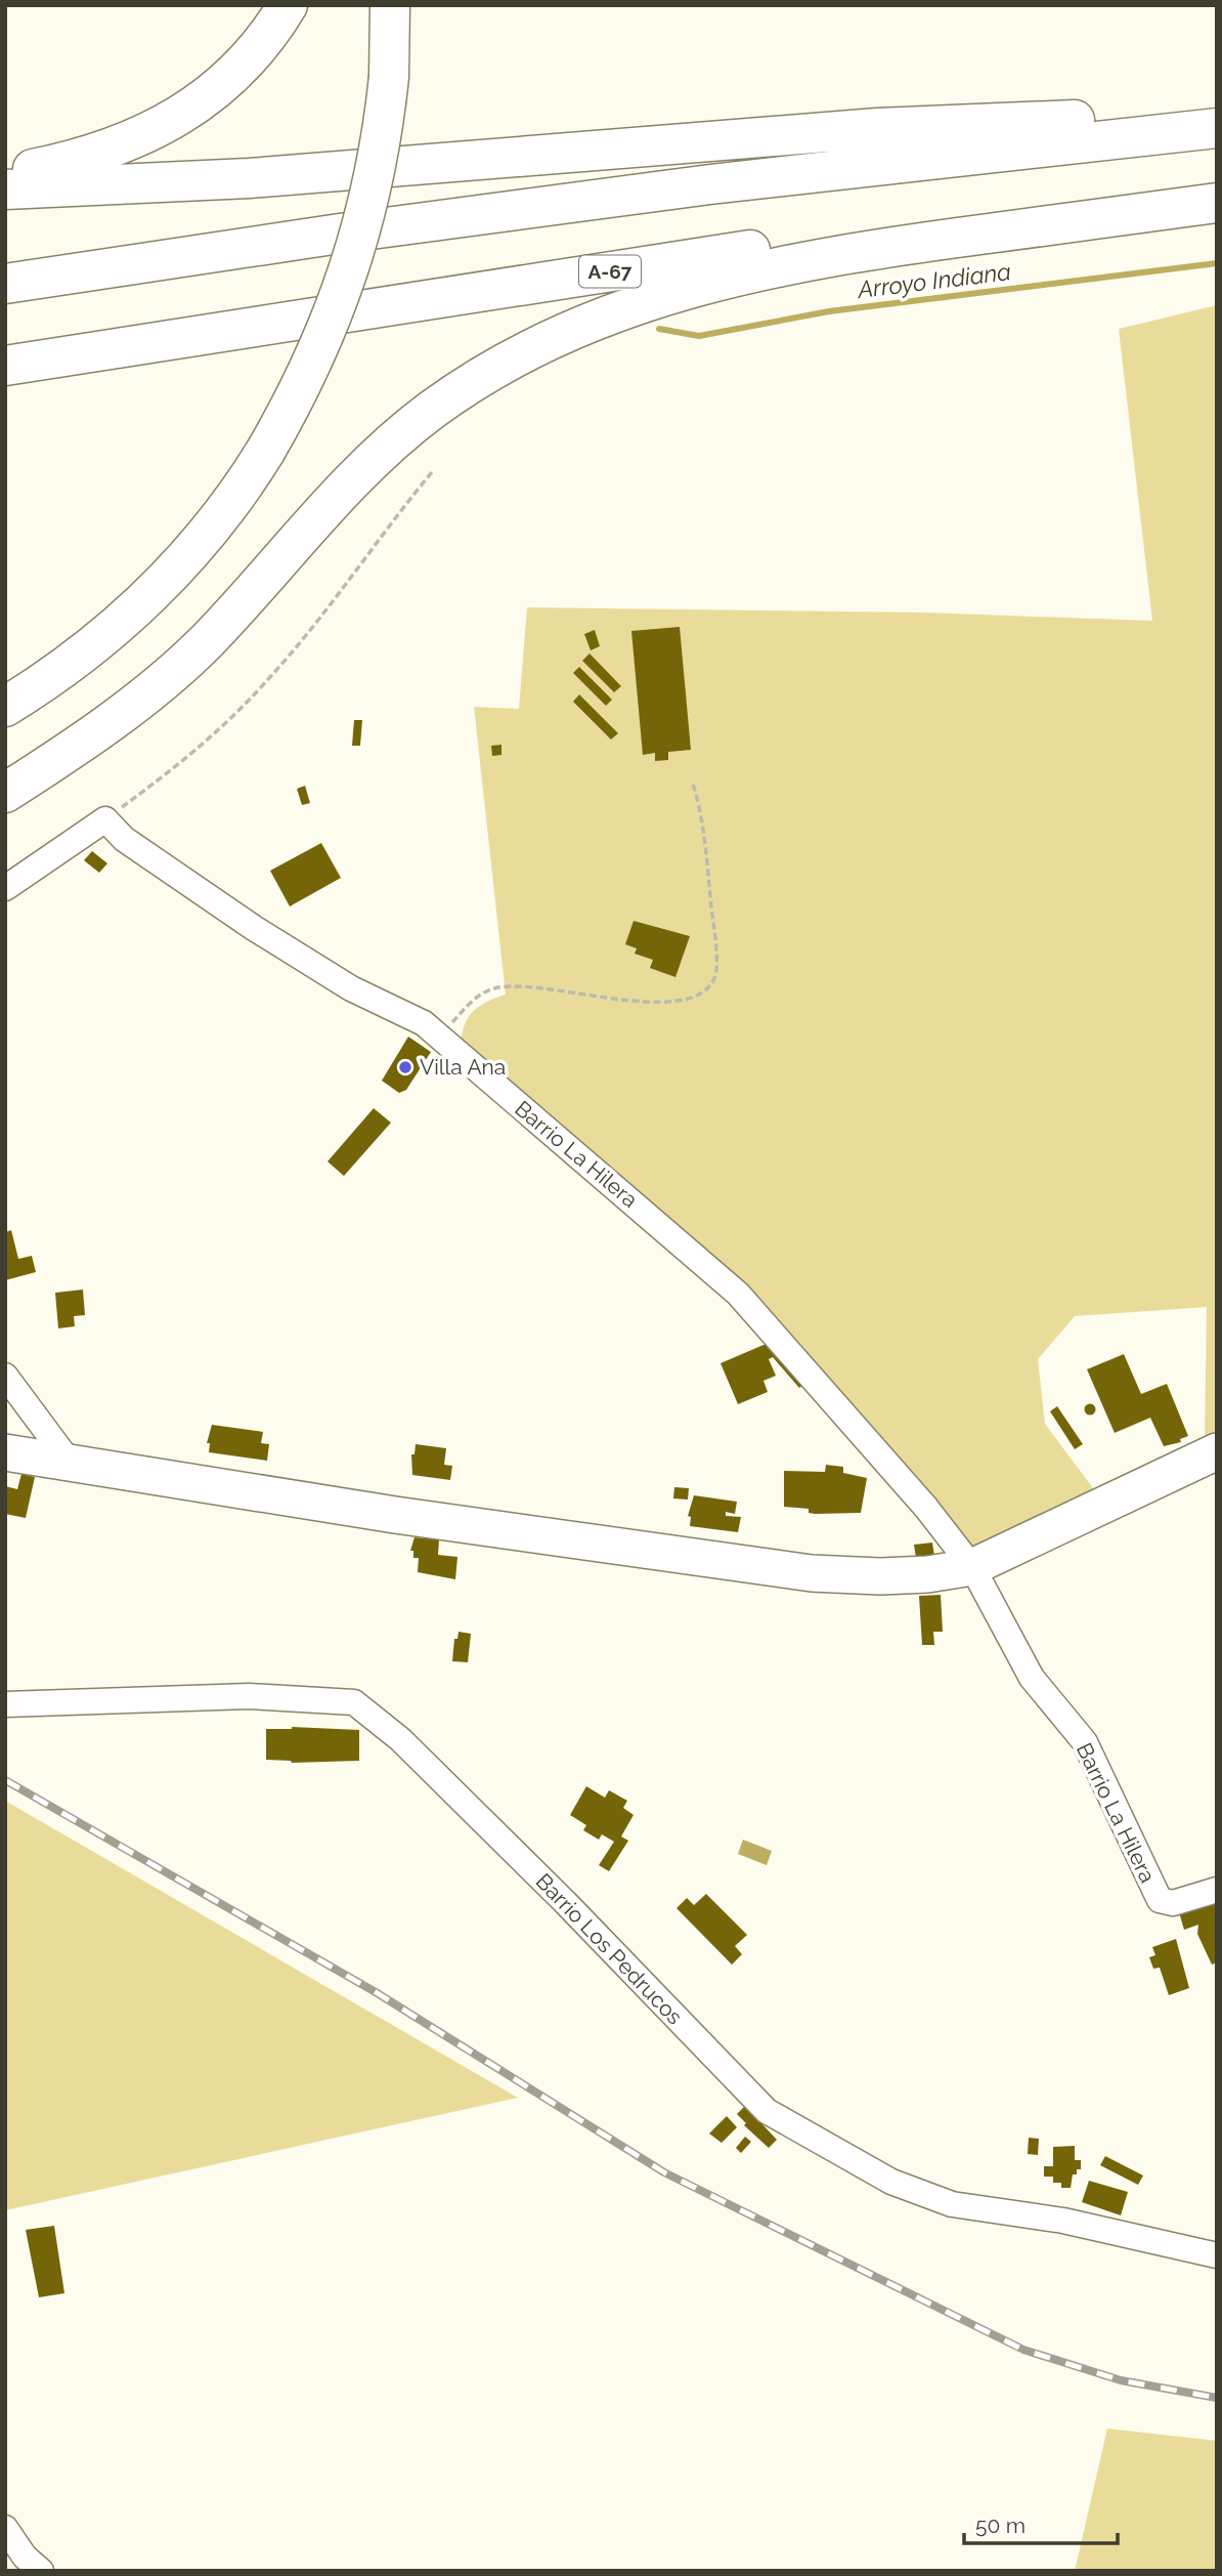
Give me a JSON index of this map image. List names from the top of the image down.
{
  "streets": {
    "highway": ["A-67"],
    "street": ["Barrio La Hilera", "Barrio Los Pedrucos"]
  },
  "water": ["Arroyo Indiana"],
  "places": ["Villa Ana"],
  "scale_bar": "50 m"
}
